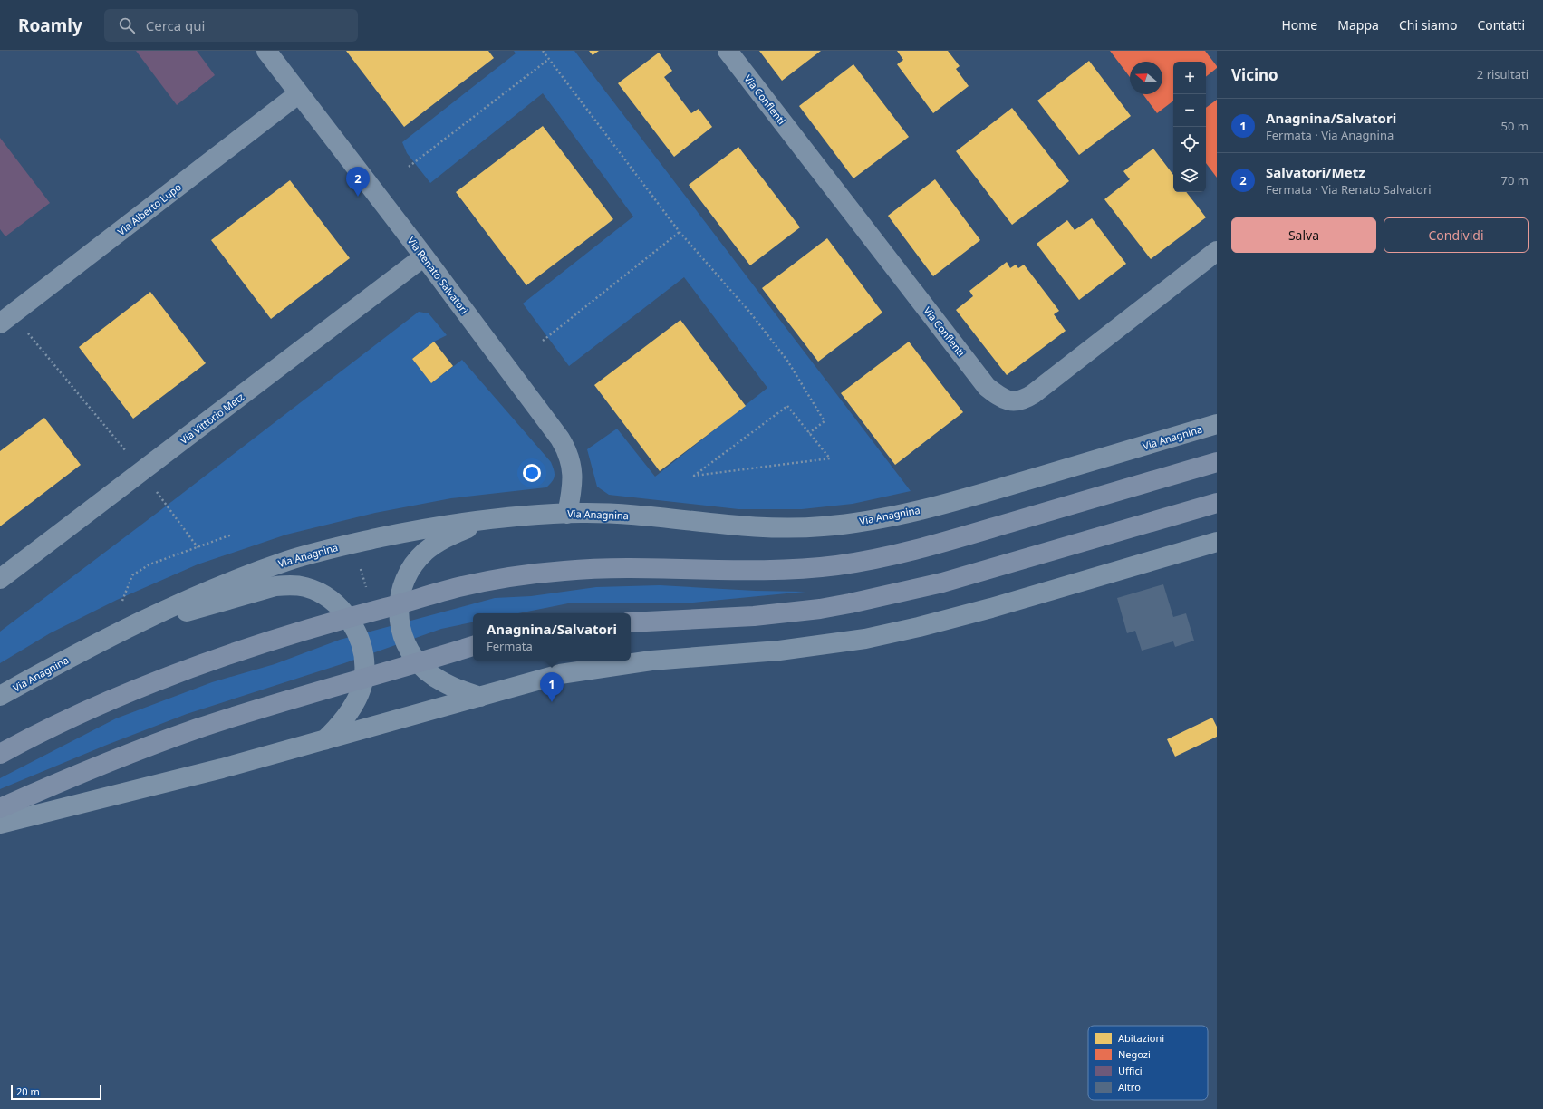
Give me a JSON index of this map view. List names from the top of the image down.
{
  "streets": {
    "street": [
      "Via Conflenti",
      "Via Alberto Lupo",
      "Via Renato Salvatori",
      "Via Vittorio Metz",
      "Via Anagnina"
    ]
  },
  "crossings": [
    ["Via Alberto Lupo", "Via Renato Salvatori"],
    ["Via Renato Salvatori", "Via Vittorio Metz"],
    ["Via Renato Salvatori", "Via Anagnina"]
  ],
  "legend": [
    "Abitazioni",
    "Negozi",
    "Uffici",
    "Altro"
  ],
  "scale_bar": "20 m",
  "north": "left",
  "page": {
    "header": "Roamly",
    "search": "Cerca qui",
    "nav": [
      "Home",
      "Mappa",
      "Chi siamo",
      "Contatti"
    ],
    "heading": ["Vicino", "2 risultati"],
    "map_buttons": ["+", "−"],
    "list": [
      {
        "mark": "1",
        "name": "Anagnina/Salvatori",
        "note": "Fermata · Via Anagnina",
        "value": "50 m"
      },
      {
        "mark": "2",
        "name": "Salvatori/Metz",
        "note": "Fermata · Via Renato Salvatori",
        "value": "70 m"
      }
    ],
    "pins": ["2", "1"],
    "buttons": ["Salva", "Condividi"],
    "popup": ["Anagnina/Salvatori", "Fermata"],
    "scale": "20 m"
  }
}
